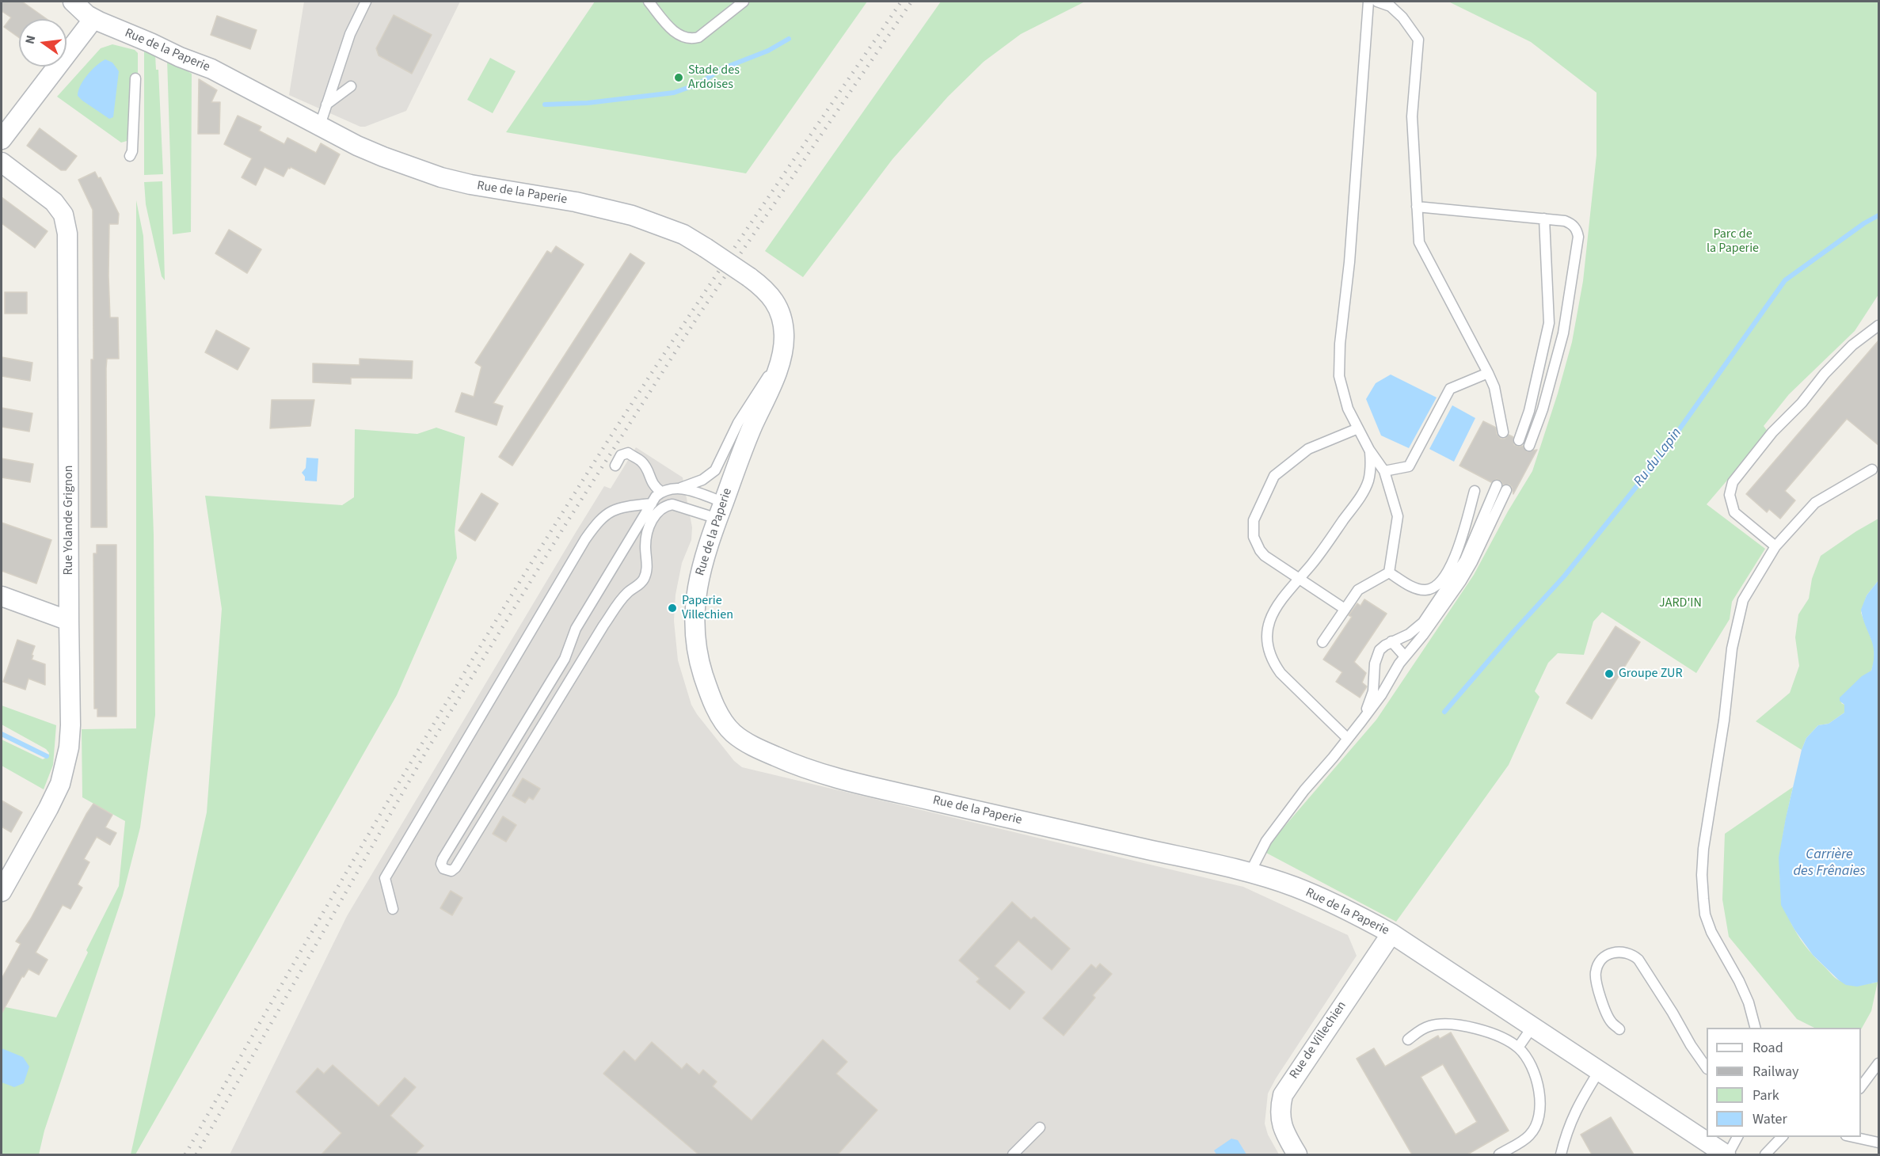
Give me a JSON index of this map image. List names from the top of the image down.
{
  "streets": {
    "street": ["Rue de la Paperie", "Rue Yolande Grignon", "Rue de Villechien"]
  },
  "crossings": [
    ["Rue de la Paperie", "Rue de Villechien"]
  ],
  "water": ["Ru du Lapin", "Carrière des Frênaies"],
  "parks": ["Parc de la Paperie", "JARD'IN"],
  "places": ["Stade des Ardoises", "Paperie Villechien", "Groupe ZUR"],
  "legend": [
    "Road",
    "Railway",
    "Park",
    "Water"
  ],
  "north": "left"
}
